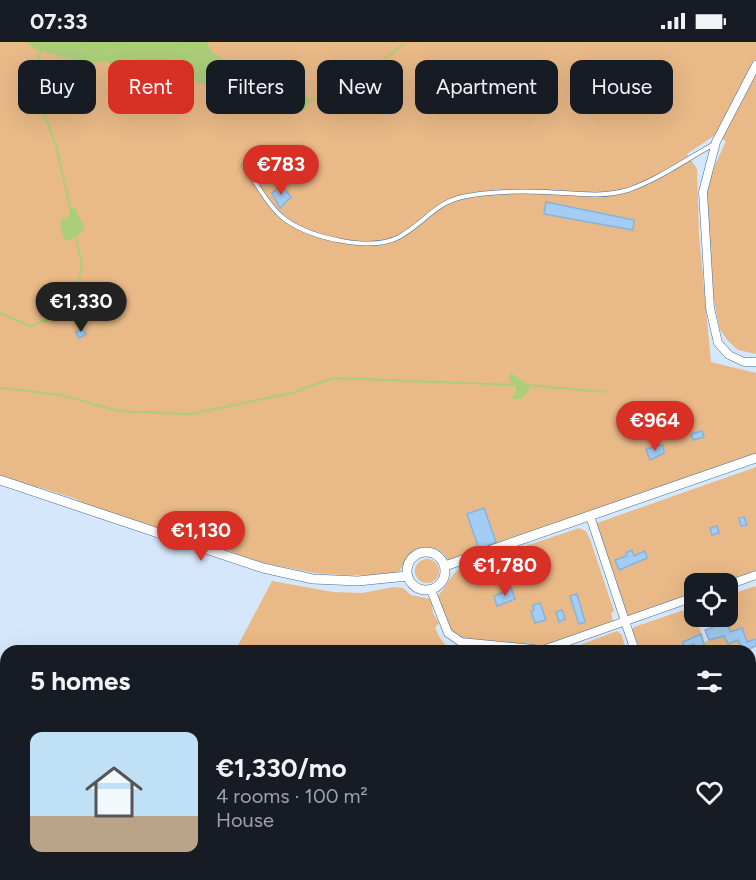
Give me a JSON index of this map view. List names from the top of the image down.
{
  "page": {
    "status": "07:33",
    "chip": [
      "Buy",
      "Rent",
      "Filters",
      "New",
      "Apartment",
      "House"
    ],
    "price": [
      "€783",
      "€1,330",
      "€964",
      "€1,130",
      "€1,780"
    ],
    "heading": "5 homes",
    "list": [
      {
        "name": "€1,330/mo",
        "note": "4 rooms · 100 m² · House"
      }
    ]
  }
}
